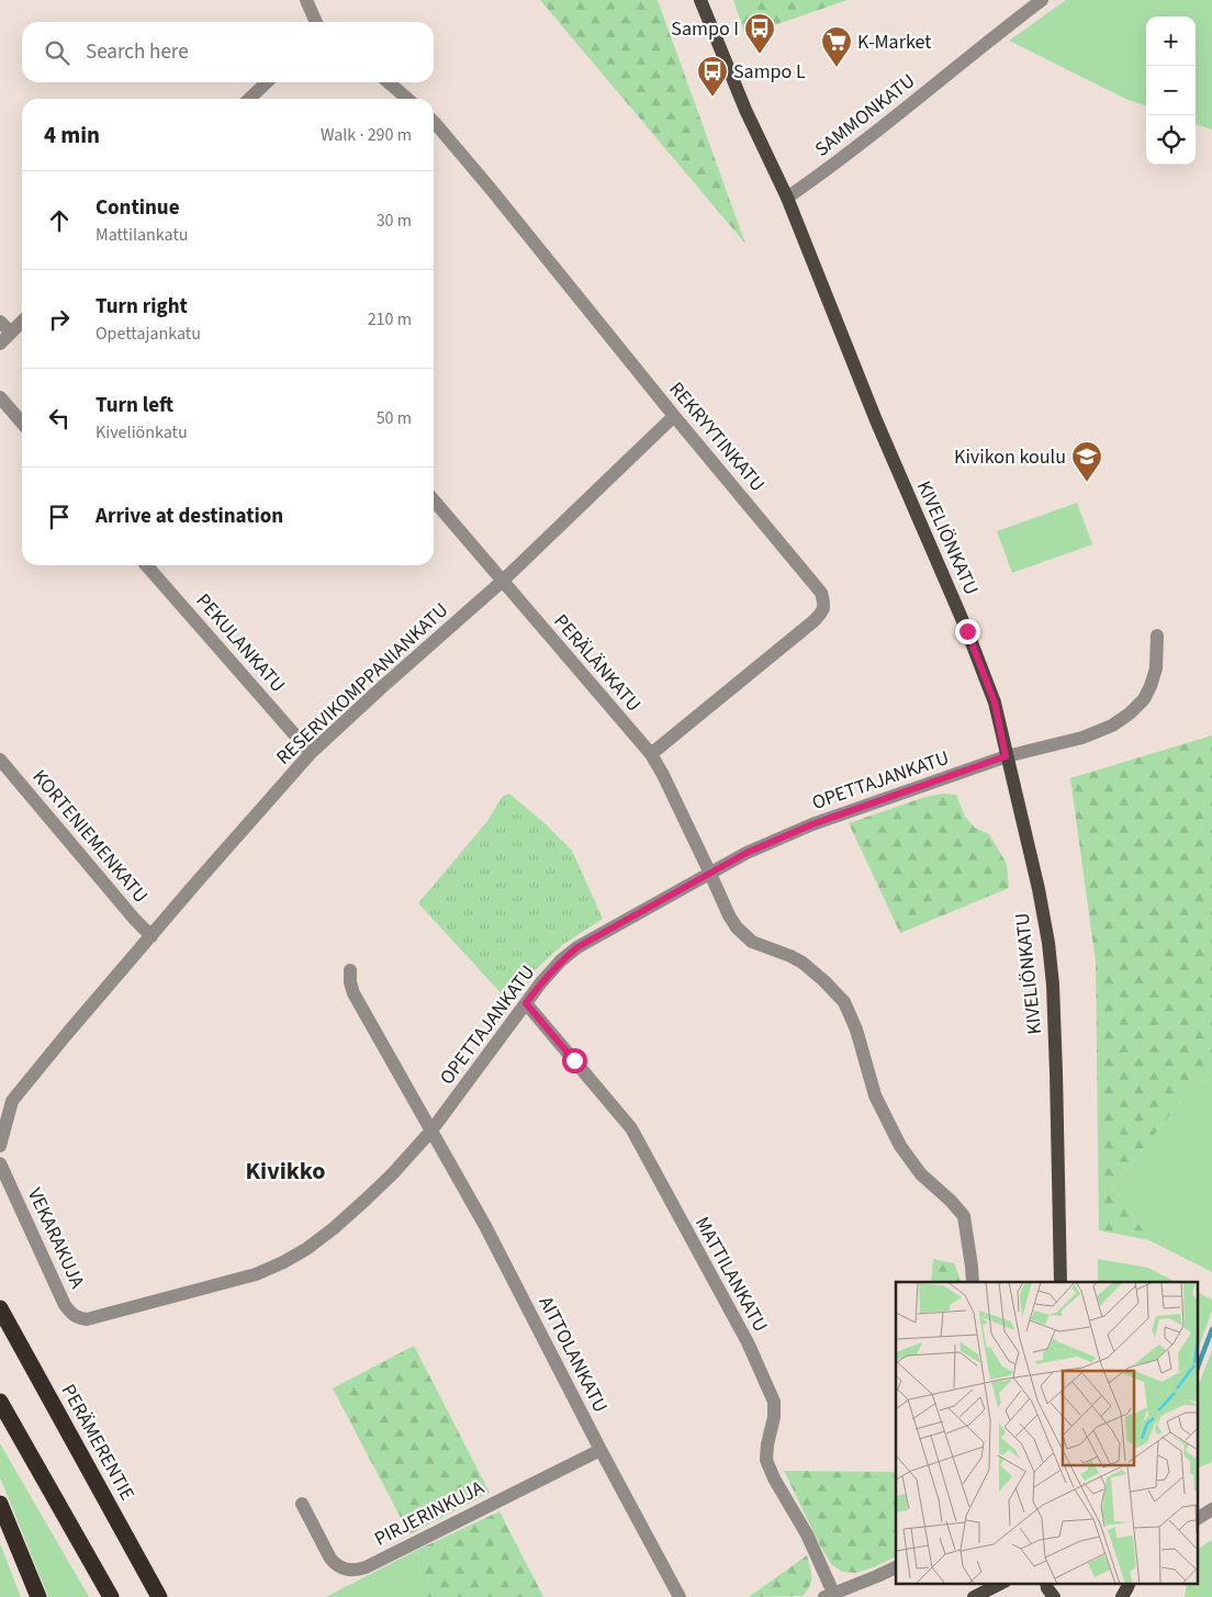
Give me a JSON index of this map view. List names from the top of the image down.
{
  "streets": {
    "highway": ["PERÄMERENTIE"],
    "main road": ["KIVELIÖNKATU"],
    "street": [
      "SAMMONKATU",
      "REKRYYTINKATU",
      "PEKULANKATU",
      "PERÄLÄNKATU",
      "RESERVIKOMPPANIANKATU",
      "OPETTAJANKATU",
      "KORTENIEMENKATU",
      "VEKARAKUJA",
      "MATTILANKATU",
      "AITTOLANKATU",
      "PIRJERINKUJA"
    ]
  },
  "crossings": [
    ["SAMMONKATU", "KIVELIÖNKATU"],
    ["REKRYYTINKATU", "PERÄLÄNKATU"],
    ["REKRYYTINKATU", "RESERVIKOMPPANIANKATU"],
    ["KIVELIÖNKATU", "OPETTAJANKATU"],
    ["PEKULANKATU", "RESERVIKOMPPANIANKATU"],
    ["PERÄLÄNKATU", "RESERVIKOMPPANIANKATU"],
    ["PERÄLÄNKATU", "OPETTAJANKATU"],
    ["RESERVIKOMPPANIANKATU", "KORTENIEMENKATU"],
    ["OPETTAJANKATU", "VEKARAKUJA"],
    ["OPETTAJANKATU", "MATTILANKATU"],
    ["OPETTAJANKATU", "AITTOLANKATU"],
    ["AITTOLANKATU", "PIRJERINKUJA"]
  ],
  "districts": ["Kivikko"],
  "places": {
    "bus stop": ["Sampo I", "Sampo L"],
    "supermarket": ["K-Market"],
    "school or university": ["Kivikon koulu"]
  },
  "page": {
    "map_buttons": ["+", "−"],
    "search": "Search here",
    "heading": ["4 min", "Walk · 290 m"],
    "list": [
      ["Continue", "Mattilankatu", "30 m"],
      ["Turn right", "Opettajankatu", "210 m"],
      ["Turn left", "Kiveliönkatu", "50 m"],
      "Arrive at destination"
    ]
  }
}
